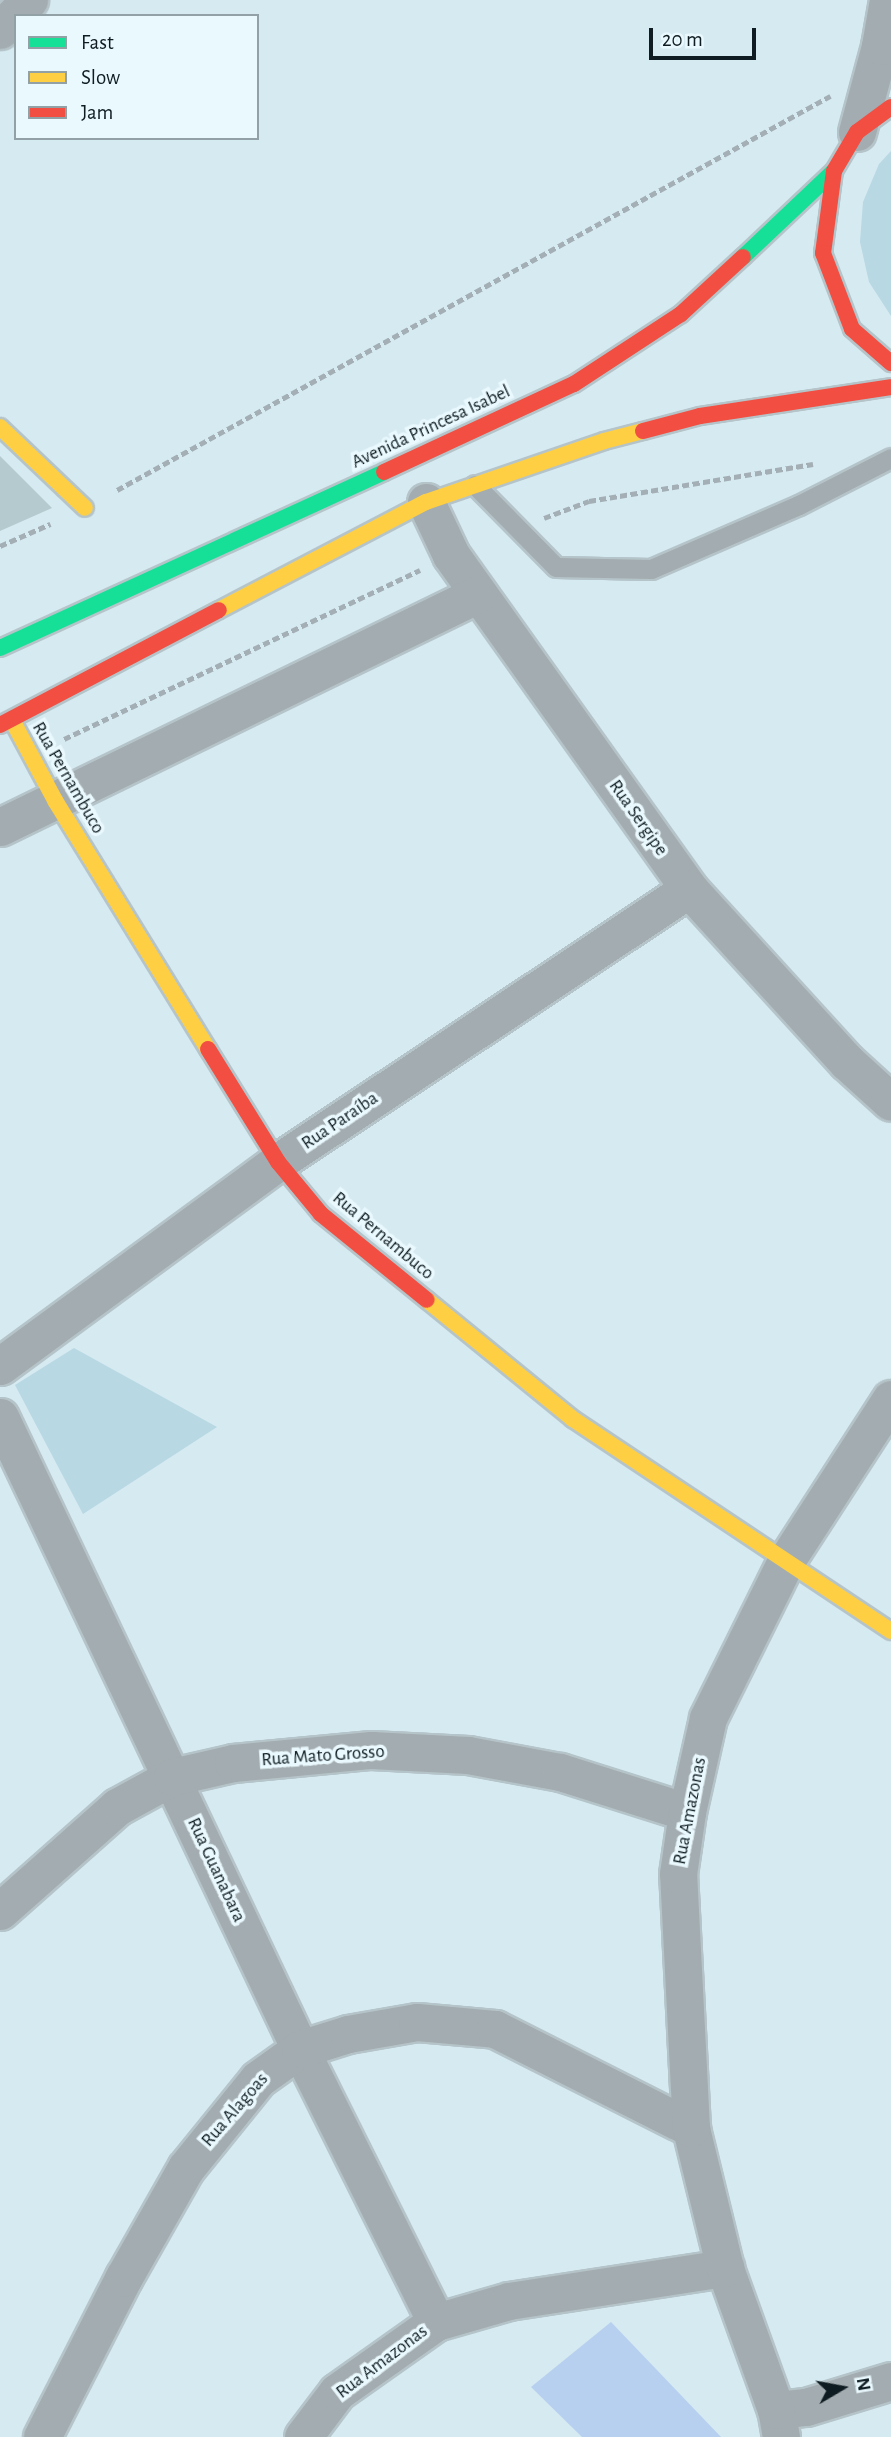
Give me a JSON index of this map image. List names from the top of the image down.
{
  "streets": {
    "main road": ["Avenida Princesa Isabel", "Rua Pernambuco"],
    "street": [
      "Rua Sergipe",
      "Rua Paraíba",
      "Rua Mato Grosso",
      "Rua Amazonas",
      "Rua Guanabara",
      "Rua Alagoas"
    ]
  },
  "crossings": [
    ["Rua Pernambuco", "Rua Paraíba"],
    ["Rua Pernambuco", "Rua Amazonas"],
    ["Rua Sergipe", "Rua Paraíba"],
    ["Rua Mato Grosso", "Rua Amazonas"],
    ["Rua Mato Grosso", "Rua Guanabara"],
    ["Rua Amazonas", "Rua Guanabara"],
    ["Rua Amazonas", "Rua Alagoas"],
    ["Rua Guanabara", "Rua Alagoas"]
  ],
  "legend": ["Fast", "Slow", "Jam"],
  "scale_bar": "20 m",
  "north": "right"
}
